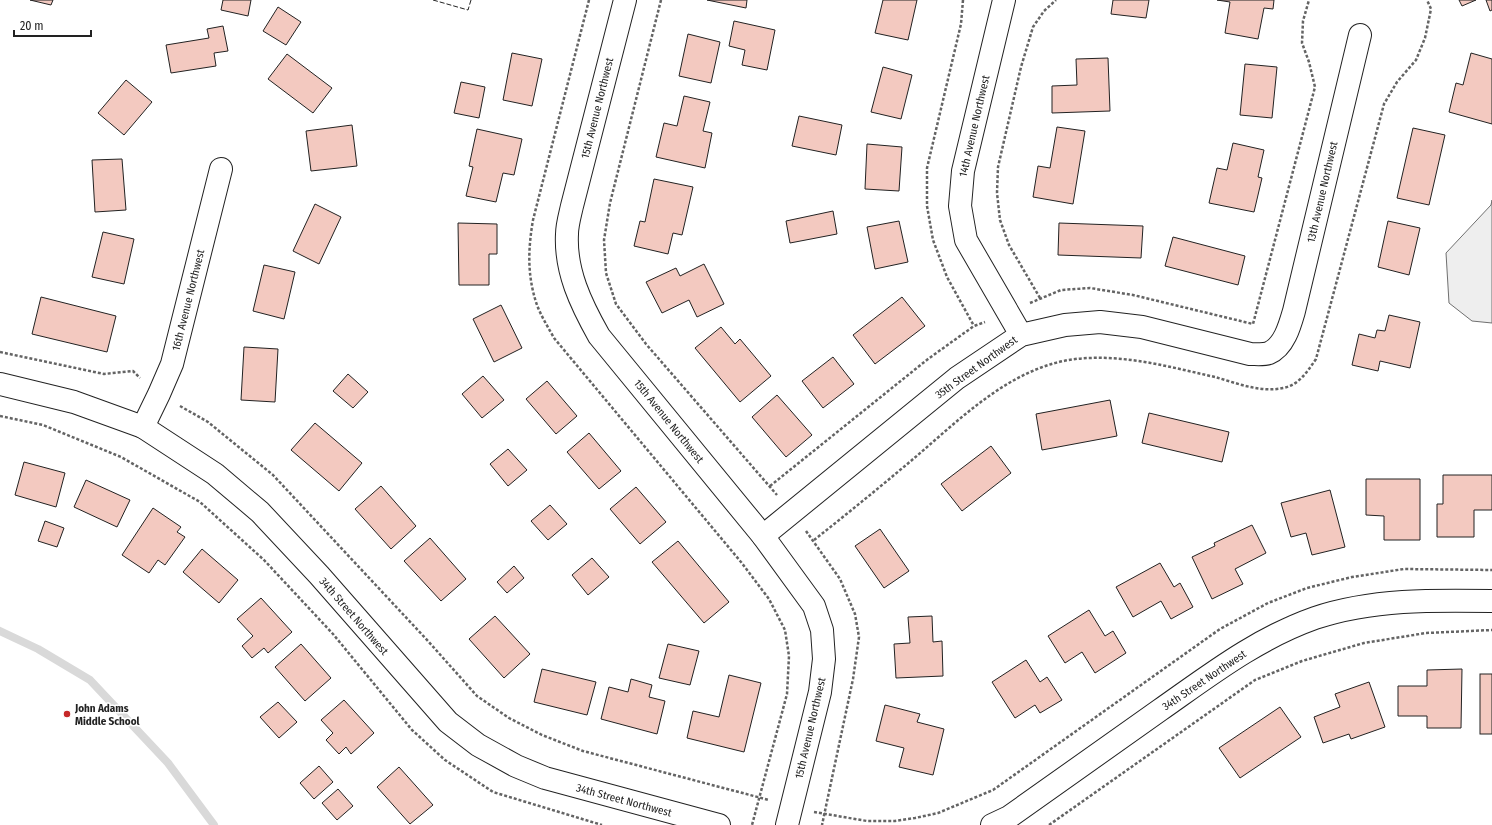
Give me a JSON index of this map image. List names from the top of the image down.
{
  "streets": {
    "street": [
      "15th Avenue Northwest",
      "14th Avenue Northwest",
      "13th Avenue Northwest",
      "16th Avenue Northwest",
      "35th Street Northwest",
      "34th Street Northwest"
    ]
  },
  "crossings": [
    ["15th Avenue Northwest", "35th Street Northwest"],
    ["14th Avenue Northwest", "35th Street Northwest"],
    ["13th Avenue Northwest", "35th Street Northwest"],
    ["16th Avenue Northwest", "34th Street Northwest"]
  ],
  "places": ["John Adams Middle School"],
  "scale_bar": "20 m"
}
